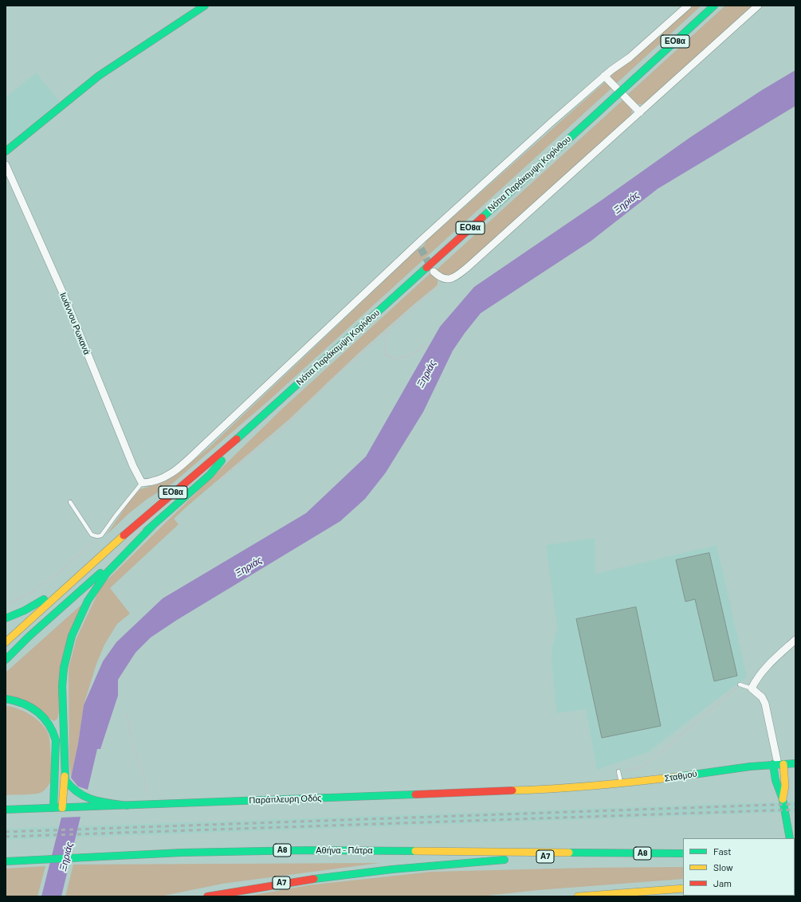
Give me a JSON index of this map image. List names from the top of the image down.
{
  "streets": {
    "main road": [
      "ΕΟ8α",
      "Νότια Παράκαμψη Κορίνθου",
      "Σταθμού",
      "Παράπλευρη Οδός",
      "Α8",
      "Αθήνα - Πάτρα",
      "Α7"
    ],
    "street": ["Ιωάννου Ρωκανά"]
  },
  "crossings": [
    ["Σταθμού", "Παράπλευρη Οδός"],
    ["Αθήνα - Πάτρα", "Α7"]
  ],
  "water": ["Ξηριάς"],
  "legend": ["Fast", "Slow", "Jam"]
}
